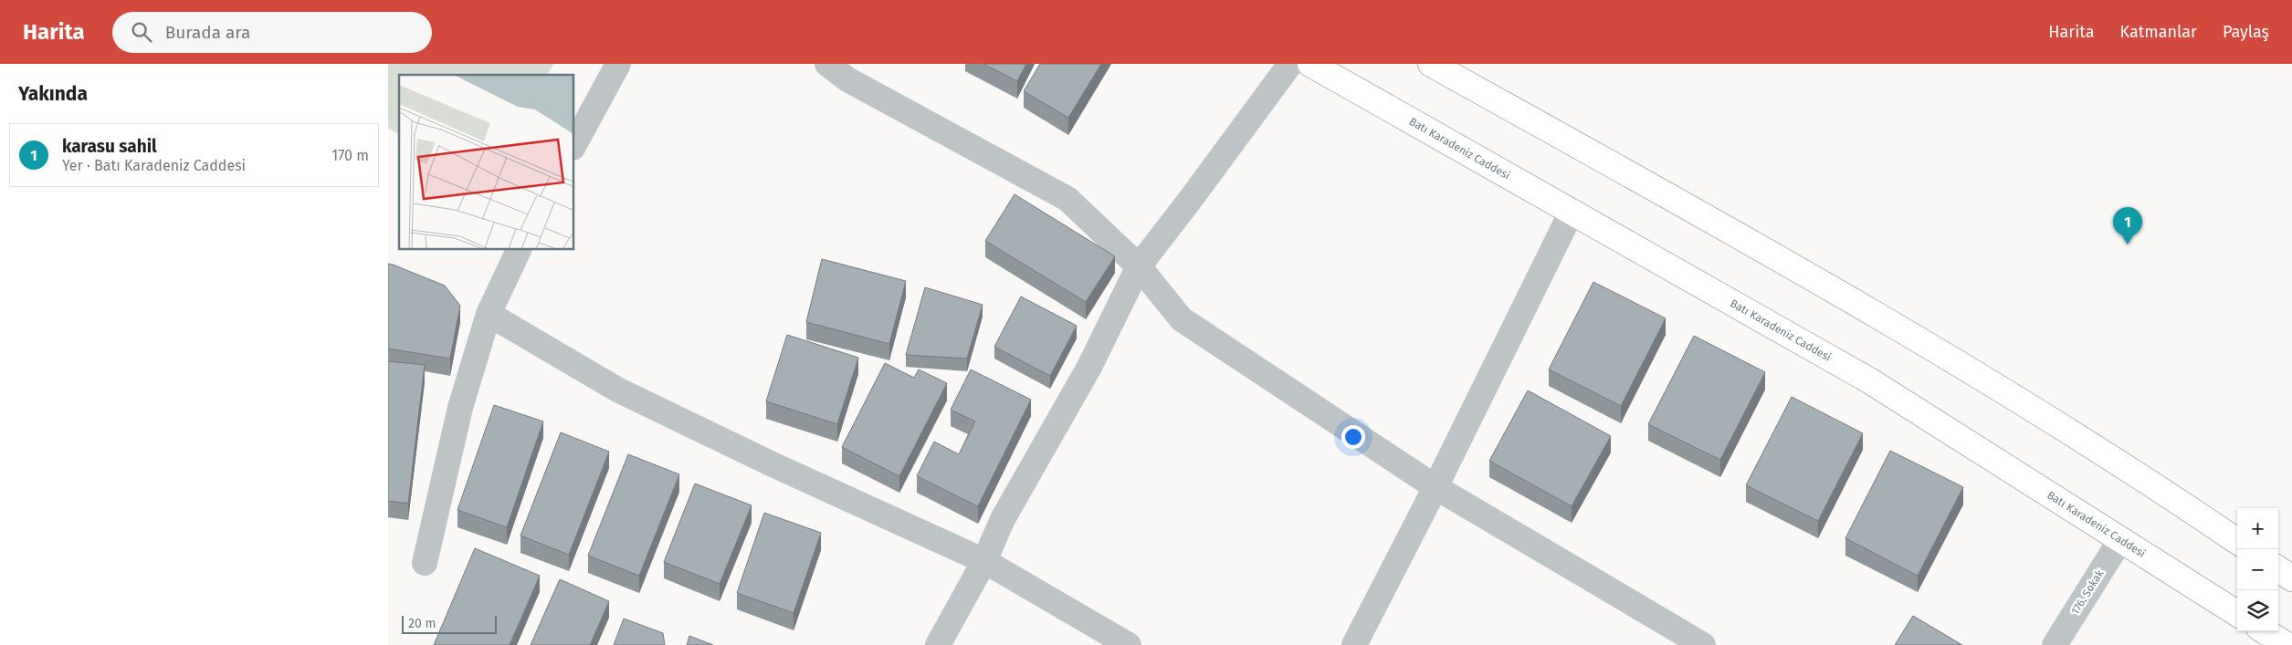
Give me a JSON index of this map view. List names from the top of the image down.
{
  "streets": {
    "main road": ["Batı Karadeniz Caddesi"],
    "street": ["176. Sokak"]
  },
  "crossings": [
    ["Batı Karadeniz Caddesi", "176. Sokak"]
  ],
  "scale_bar": "20 m",
  "page": {
    "header": "Harita",
    "search": "Burada ara",
    "nav": ["Harita", "Katmanlar", "Paylaş"],
    "heading": "Yakında",
    "list": [
      {
        "mark": "1",
        "name": "karasu sahil",
        "note": "Yer · Batı Karadeniz Caddesi",
        "value": "170 m"
      }
    ],
    "pins": "1",
    "map_buttons": ["+", "−"],
    "scale": "20 m"
  }
}
